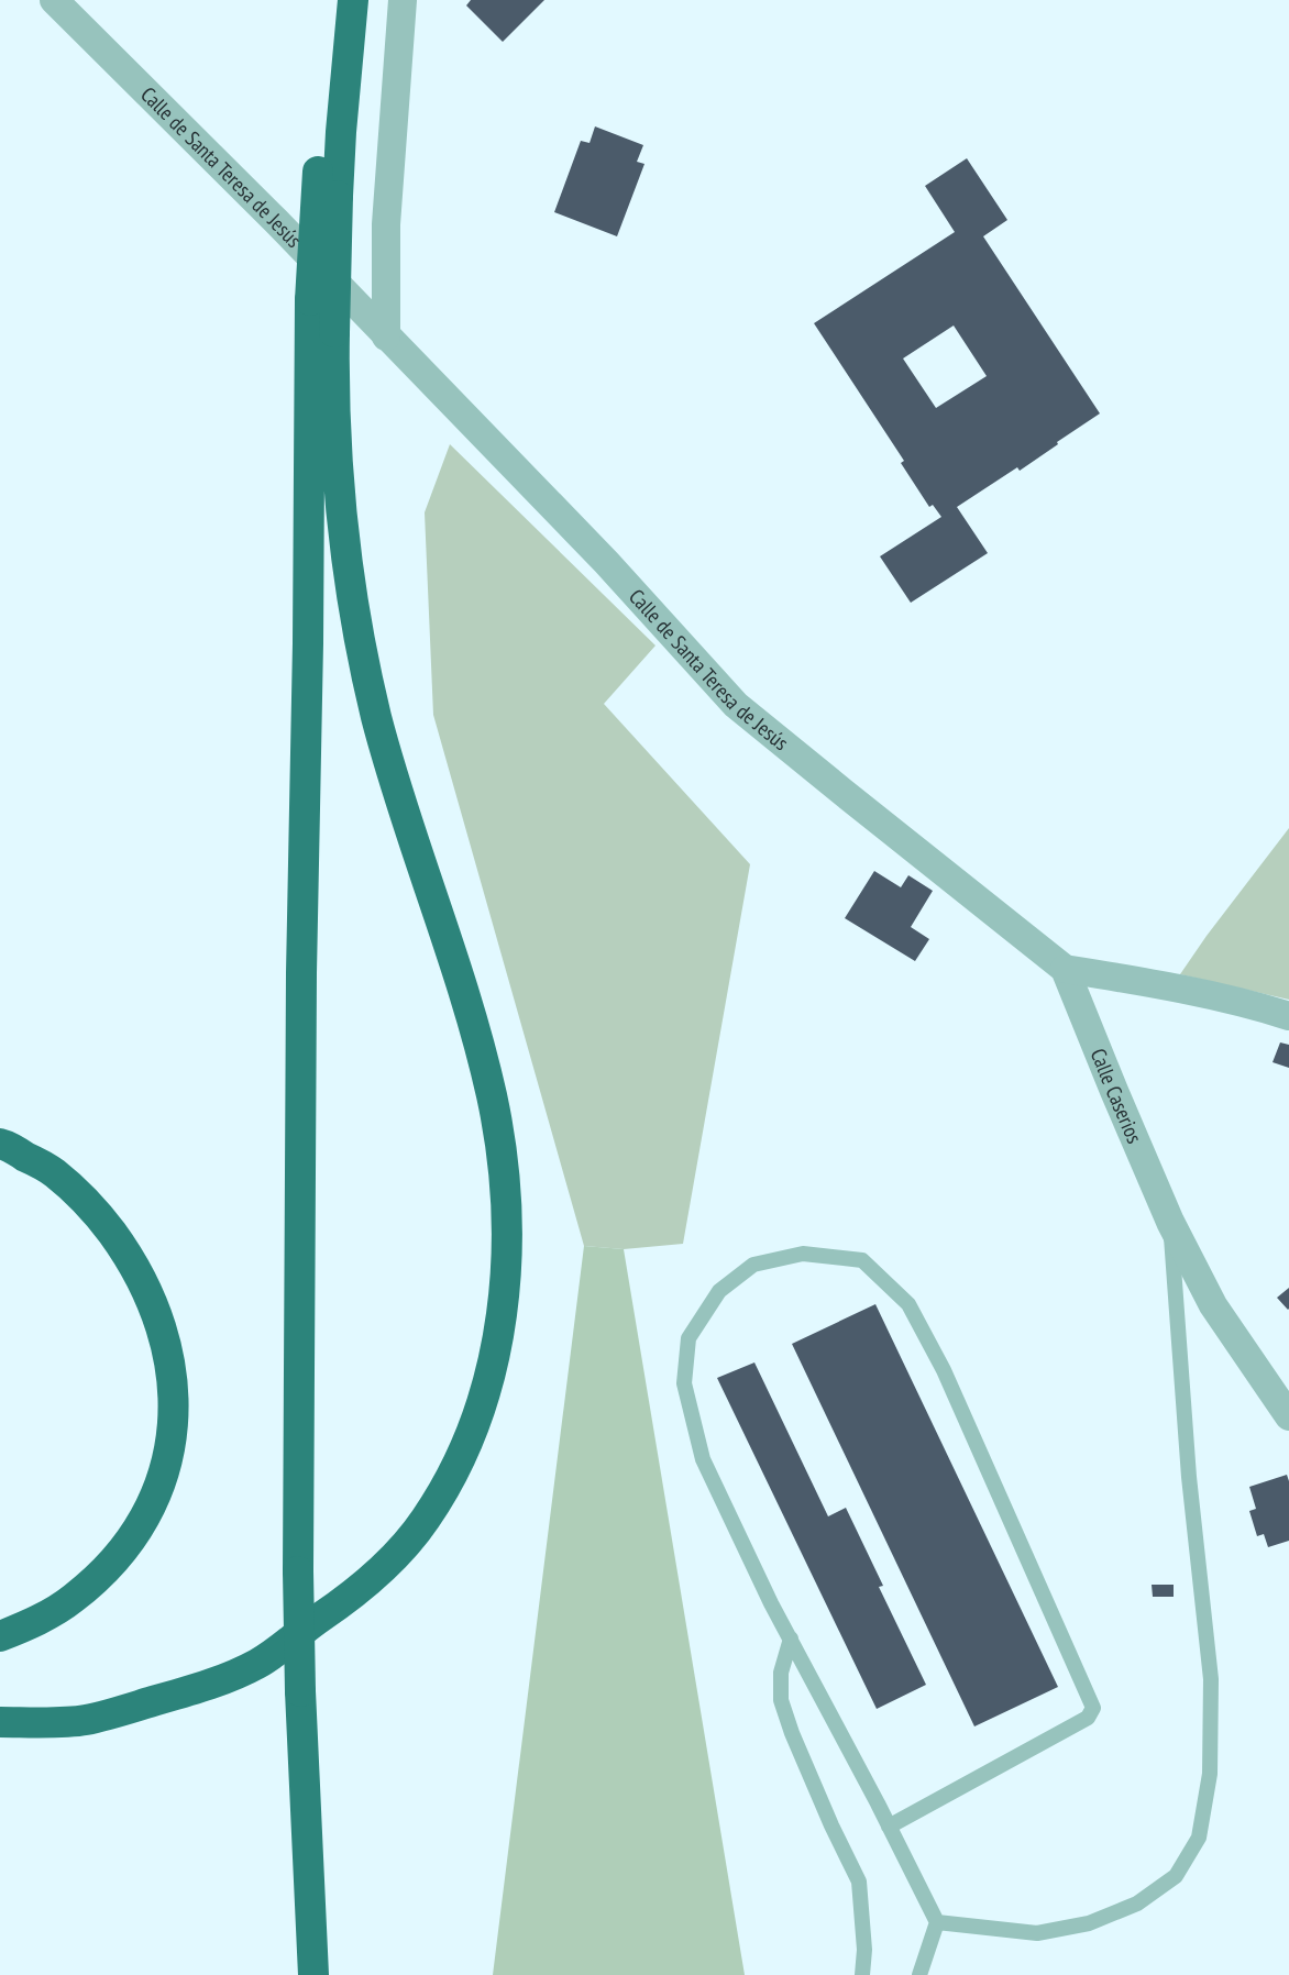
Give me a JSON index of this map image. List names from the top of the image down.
{
  "streets": {
    "street": ["Calle de Santa Teresa de Jesús", "Calle Caserios"]
  },
  "crossings": [
    ["Calle de Santa Teresa de Jesús", "Calle Caserios"]
  ]
}
